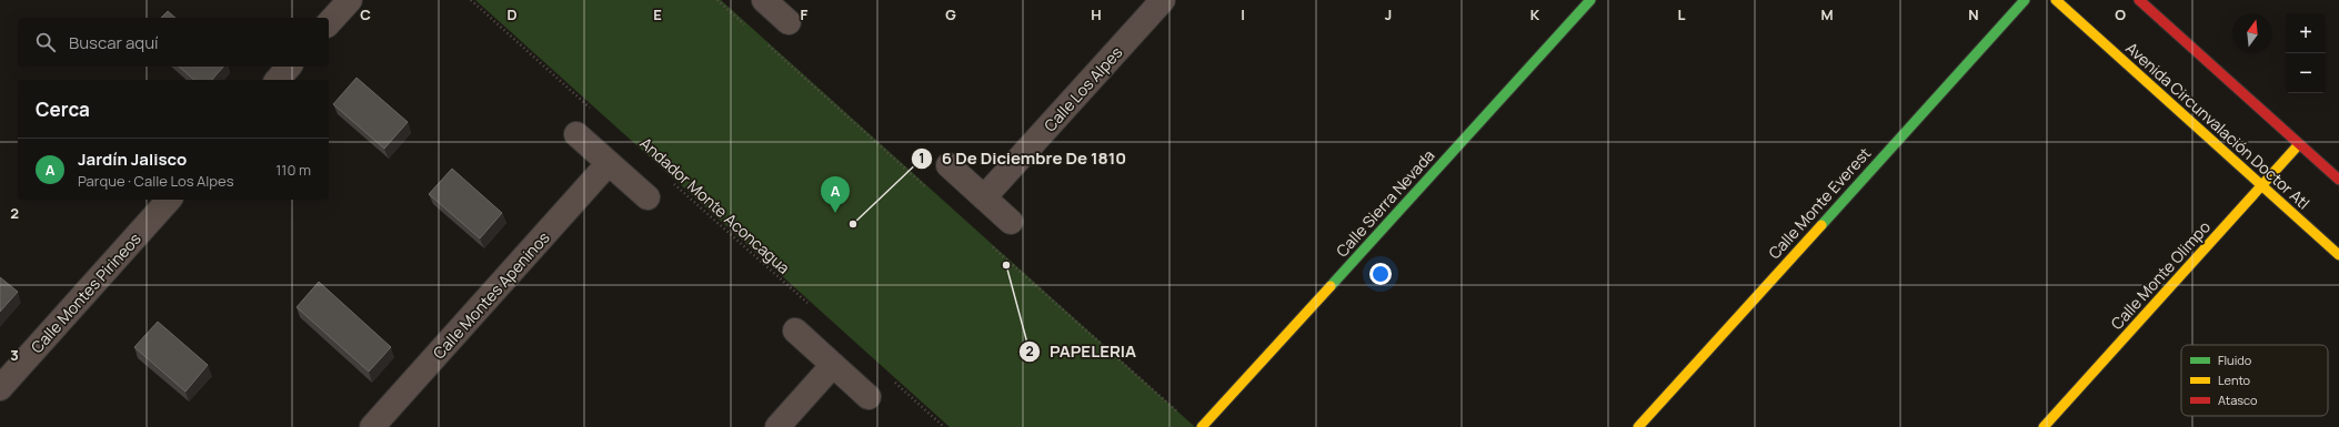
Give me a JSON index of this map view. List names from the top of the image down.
{
  "streets": {
    "street": [
      "Calle Los Alpes",
      "Avenida Circunvalación Doctor Atl",
      "Calle Sierra Nevada",
      "Calle Monte Everest",
      "Calle Monte Olimpo",
      "Calle Montes Pirineos",
      "Calle Montes Apeninos"
    ],
    "path": ["Andador Monte Aconcagua"]
  },
  "crossings": [
    ["Avenida Circunvalación Doctor Atl", "Calle Monte Olimpo"]
  ],
  "places": ["6 De Diciembre De 1810", "PAPELERIA"],
  "legend": ["Fluido", "Lento", "Atasco"],
  "north": "top",
  "page": {
    "map_buttons": ["+", "−"],
    "search": "Buscar aquí",
    "heading": "Cerca",
    "list": [
      {
        "mark": "A",
        "name": "Jardín Jalisco",
        "note": "Parque · Calle Los Alpes",
        "value": "110 m"
      }
    ],
    "pins": "A"
  },
  "grid": {
    "columns": [
      "C",
      "D",
      "E",
      "F",
      "G",
      "H",
      "I",
      "J",
      "K",
      "L",
      "M",
      "N",
      "O"
    ],
    "rows": ["2", "3"]
  }
}
